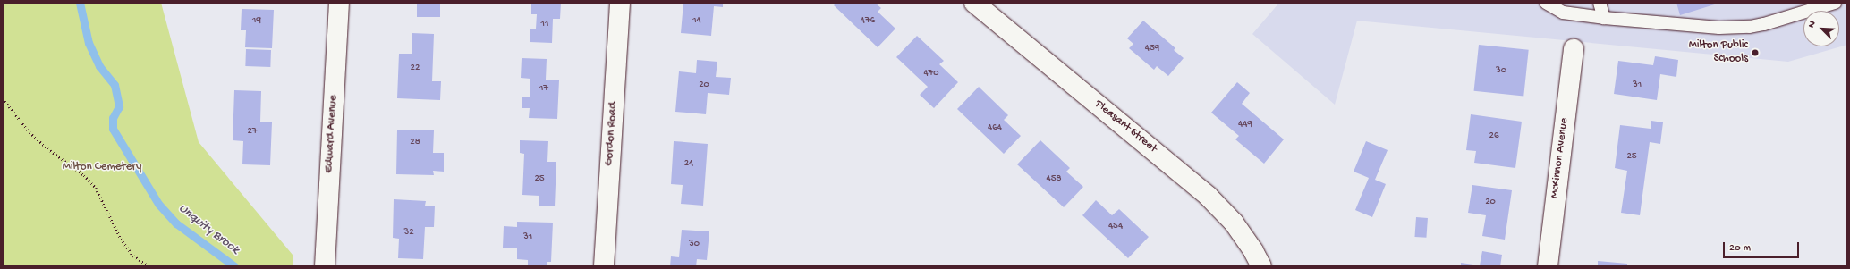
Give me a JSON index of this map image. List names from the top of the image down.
{
  "streets": {
    "street": [
      "Pleasant Street",
      "Edward Avenue",
      "Gordon Road",
      "McKinnon Avenue"
    ]
  },
  "water": ["Unquity Brook"],
  "parks": ["Milton Cemetery"],
  "places": ["Milton Public Schools"],
  "house_numbers": [
    "19",
    "14",
    "476",
    "11",
    "459",
    "22",
    "30",
    "470",
    "20",
    "31",
    "17",
    "449",
    "464",
    "27",
    "26",
    "28",
    "25",
    "24",
    "25",
    "458",
    "20",
    "454",
    "32",
    "31",
    "30"
  ],
  "scale_bar": "20 m",
  "north": "top left"
}
